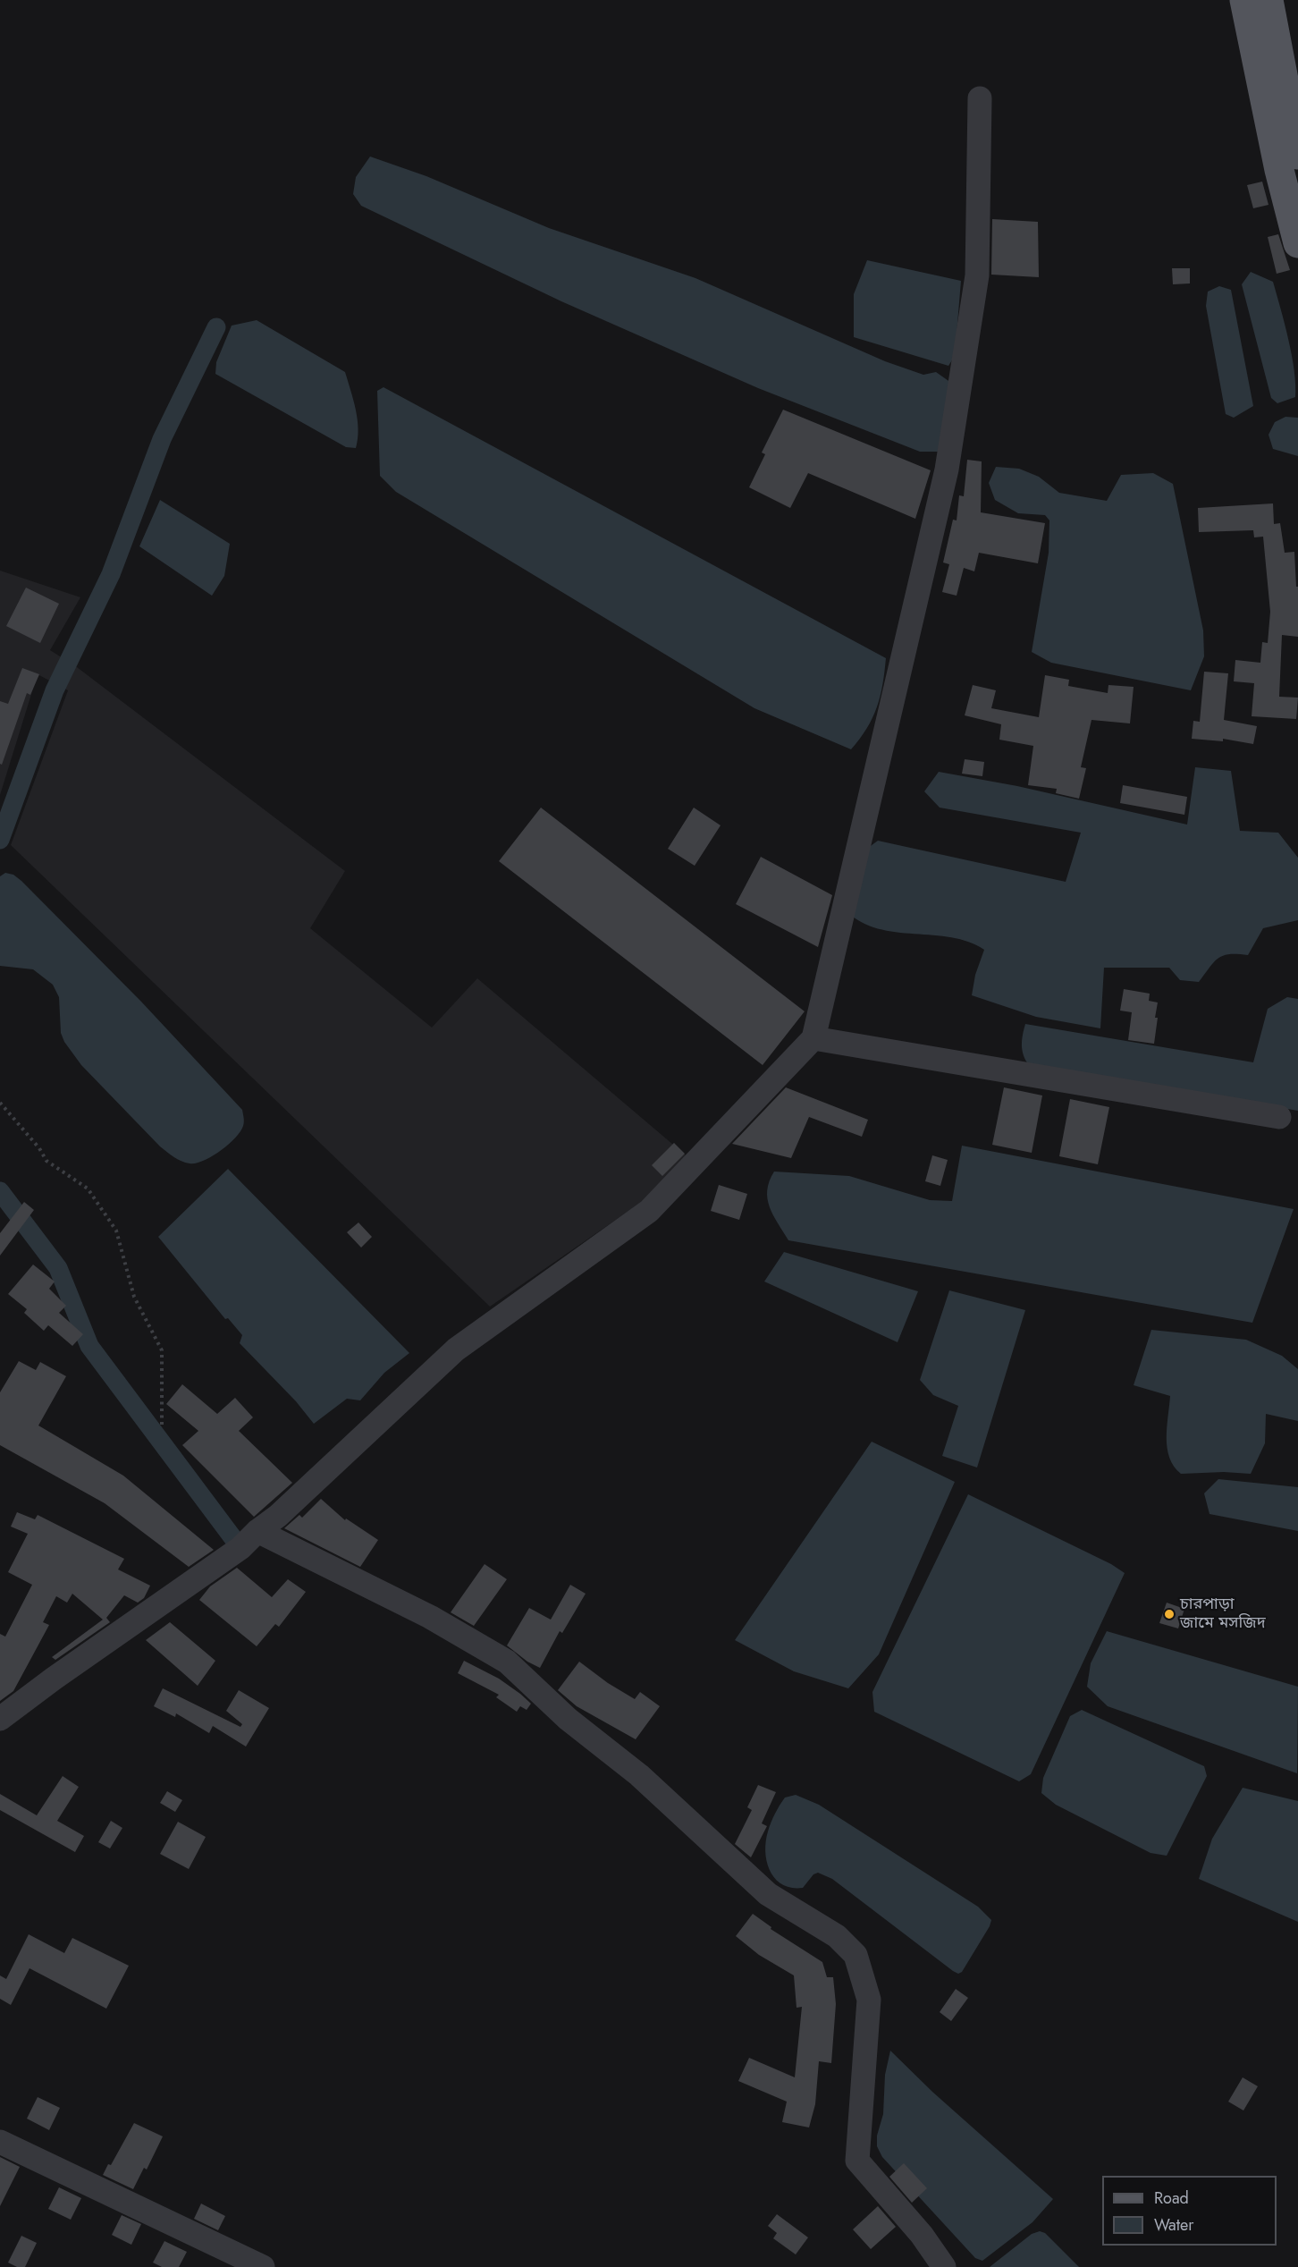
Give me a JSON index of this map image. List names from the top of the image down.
{
  "places": ["চারপাড়া জামে মসজিদ"],
  "legend": ["Road", "Water"]
}
